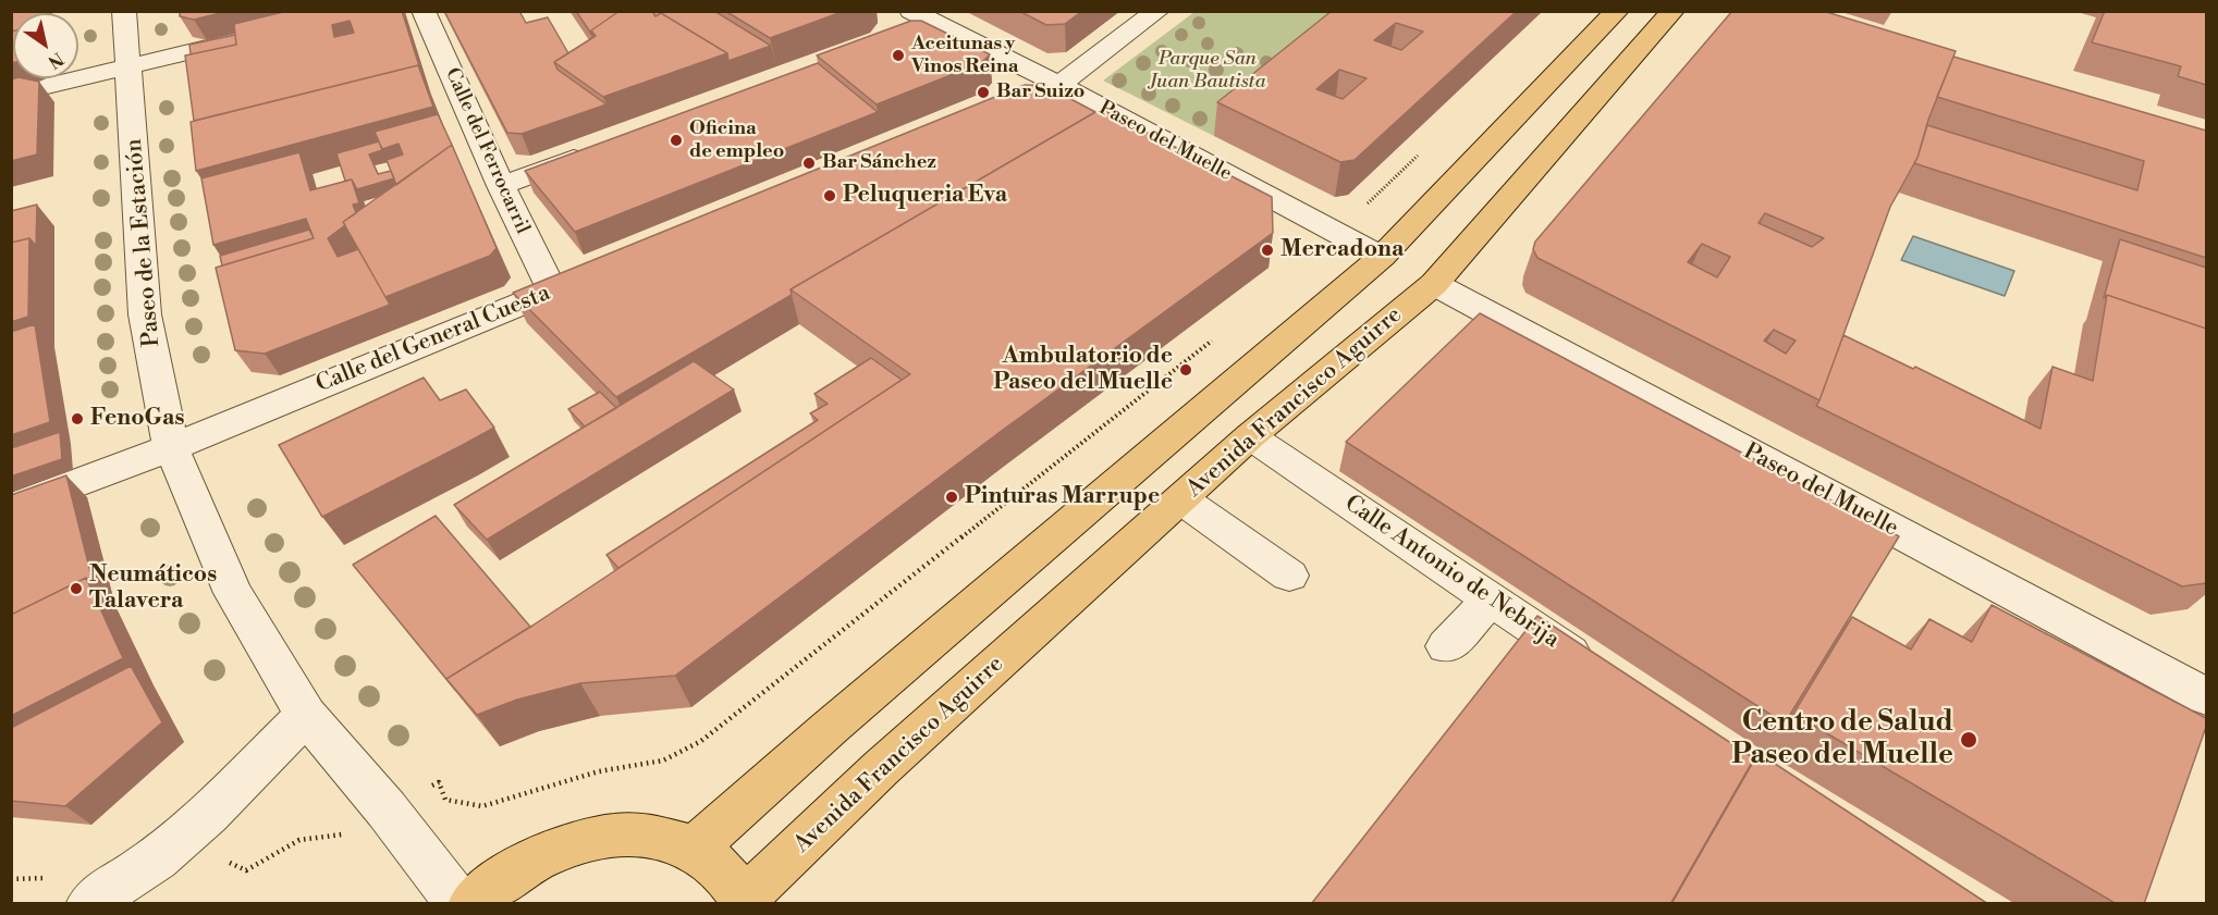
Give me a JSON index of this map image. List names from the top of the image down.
{
  "streets": {
    "main road": ["Avenida Francisco Aguirre"],
    "street": [
      "Paseo del Muelle",
      "Calle del Ferrocarril",
      "Paseo de la Estación",
      "Calle del General Cuesta",
      "Calle Antonio de Nebrija"
    ]
  },
  "crossings": [
    ["Paseo del Muelle", "Avenida Francisco Aguirre"],
    ["Calle del Ferrocarril", "Calle del General Cuesta"],
    ["Paseo de la Estación", "Calle del General Cuesta"],
    ["Avenida Francisco Aguirre", "Calle Antonio de Nebrija"]
  ],
  "parks": ["Parque San Juan Bautista"],
  "places": [
    "Aceitunas y Vinos Reina",
    "Bar Suizo",
    "Oficina de empleo",
    "Bar Sánchez",
    "Peluqueria Eva",
    "Mercadona",
    "Ambulatorio de Paseo del Muelle",
    "FenoGas",
    "Pinturas Marrupe",
    "Neumáticos Talavera",
    "Centro de Salud Paseo del Muelle"
  ],
  "north": "bottom right"
}
